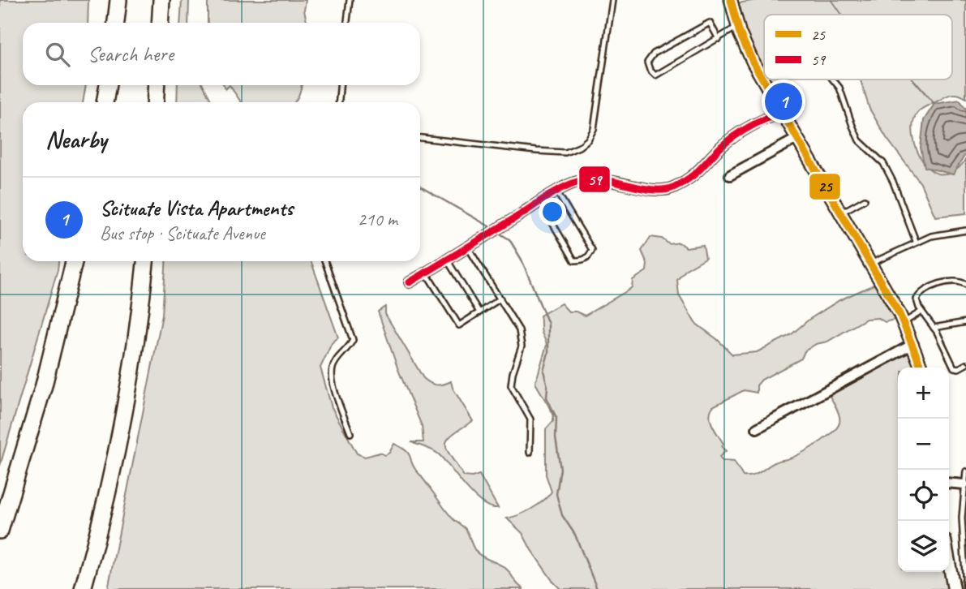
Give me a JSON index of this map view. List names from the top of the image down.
{
  "lines": ["transit line 25", "transit line 59"],
  "legend": ["25", "59"],
  "page": {
    "search": "Search here",
    "pins": "1",
    "heading": "Nearby",
    "list": [
      {
        "mark": "1",
        "name": "Scituate Vista Apartments",
        "note": "Bus stop · Scituate Avenue",
        "value": "210 m"
      }
    ],
    "map_buttons": ["+", "−"]
  }
}
